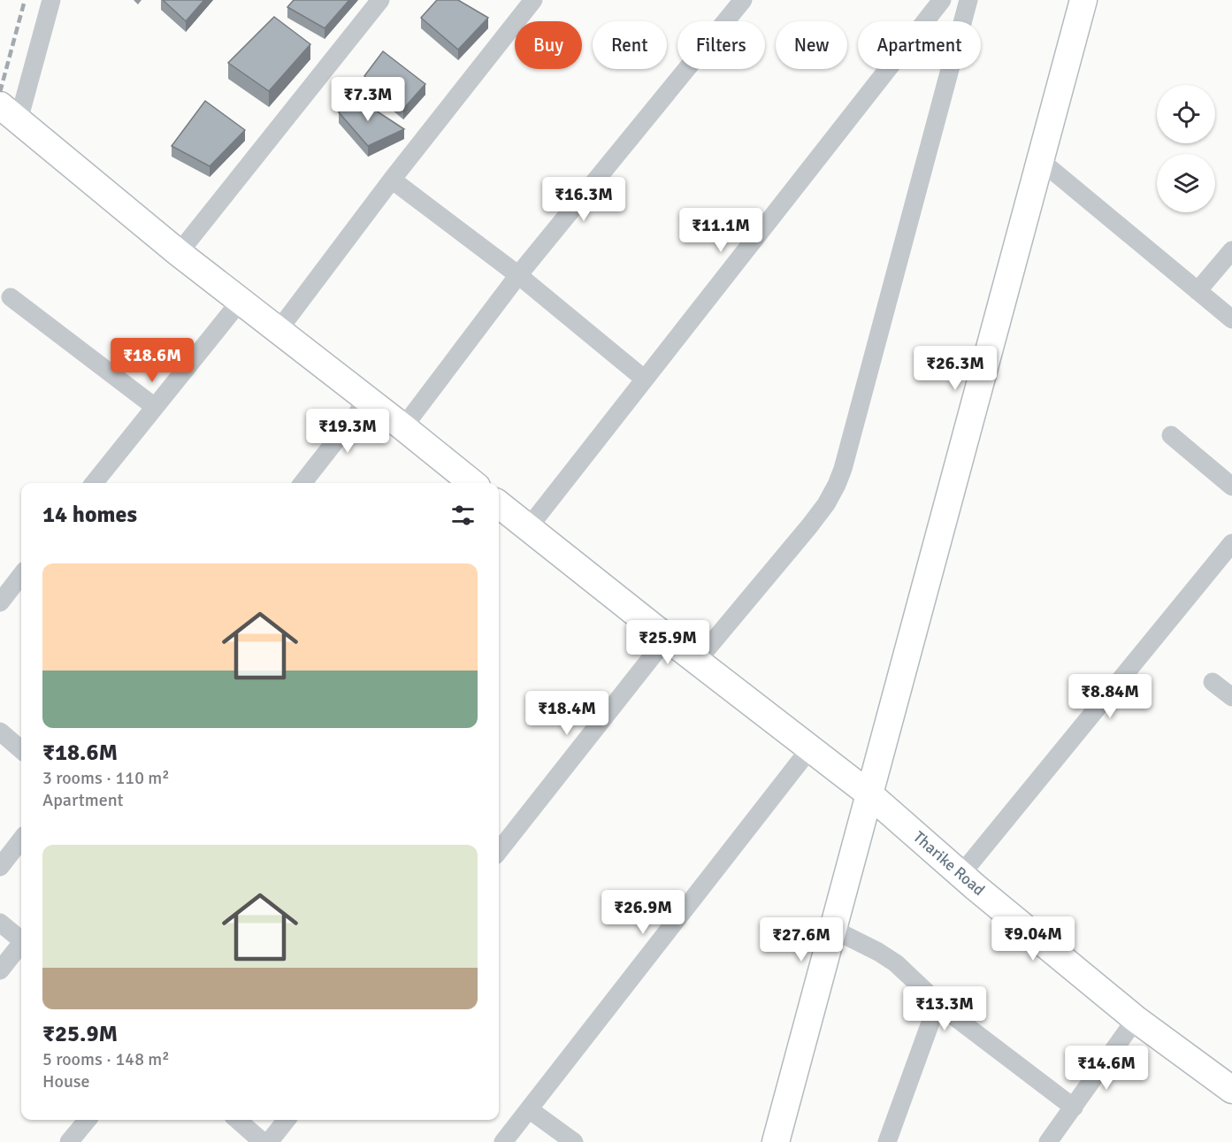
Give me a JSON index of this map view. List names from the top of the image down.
{
  "streets": {
    "street": ["Tharike Road"]
  },
  "page": {
    "chip": [
      "Buy",
      "Rent",
      "Filters",
      "New",
      "Apartment"
    ],
    "price": [
      "₹7.3M",
      "₹16.3M",
      "₹11.1M",
      "₹18.6M",
      "₹26.3M",
      "₹19.3M",
      "₹25.9M",
      "₹8.84M",
      "₹18.4M",
      "₹26.9M",
      "₹9.04M",
      "₹27.6M",
      "₹13.3M",
      "₹14.6M"
    ],
    "heading": "14 homes",
    "list": [
      {
        "name": "₹18.6M",
        "note": "3 rooms · 110 m² · Apartment"
      },
      {
        "name": "₹25.9M",
        "note": "5 rooms · 148 m² · House"
      }
    ]
  }
}
